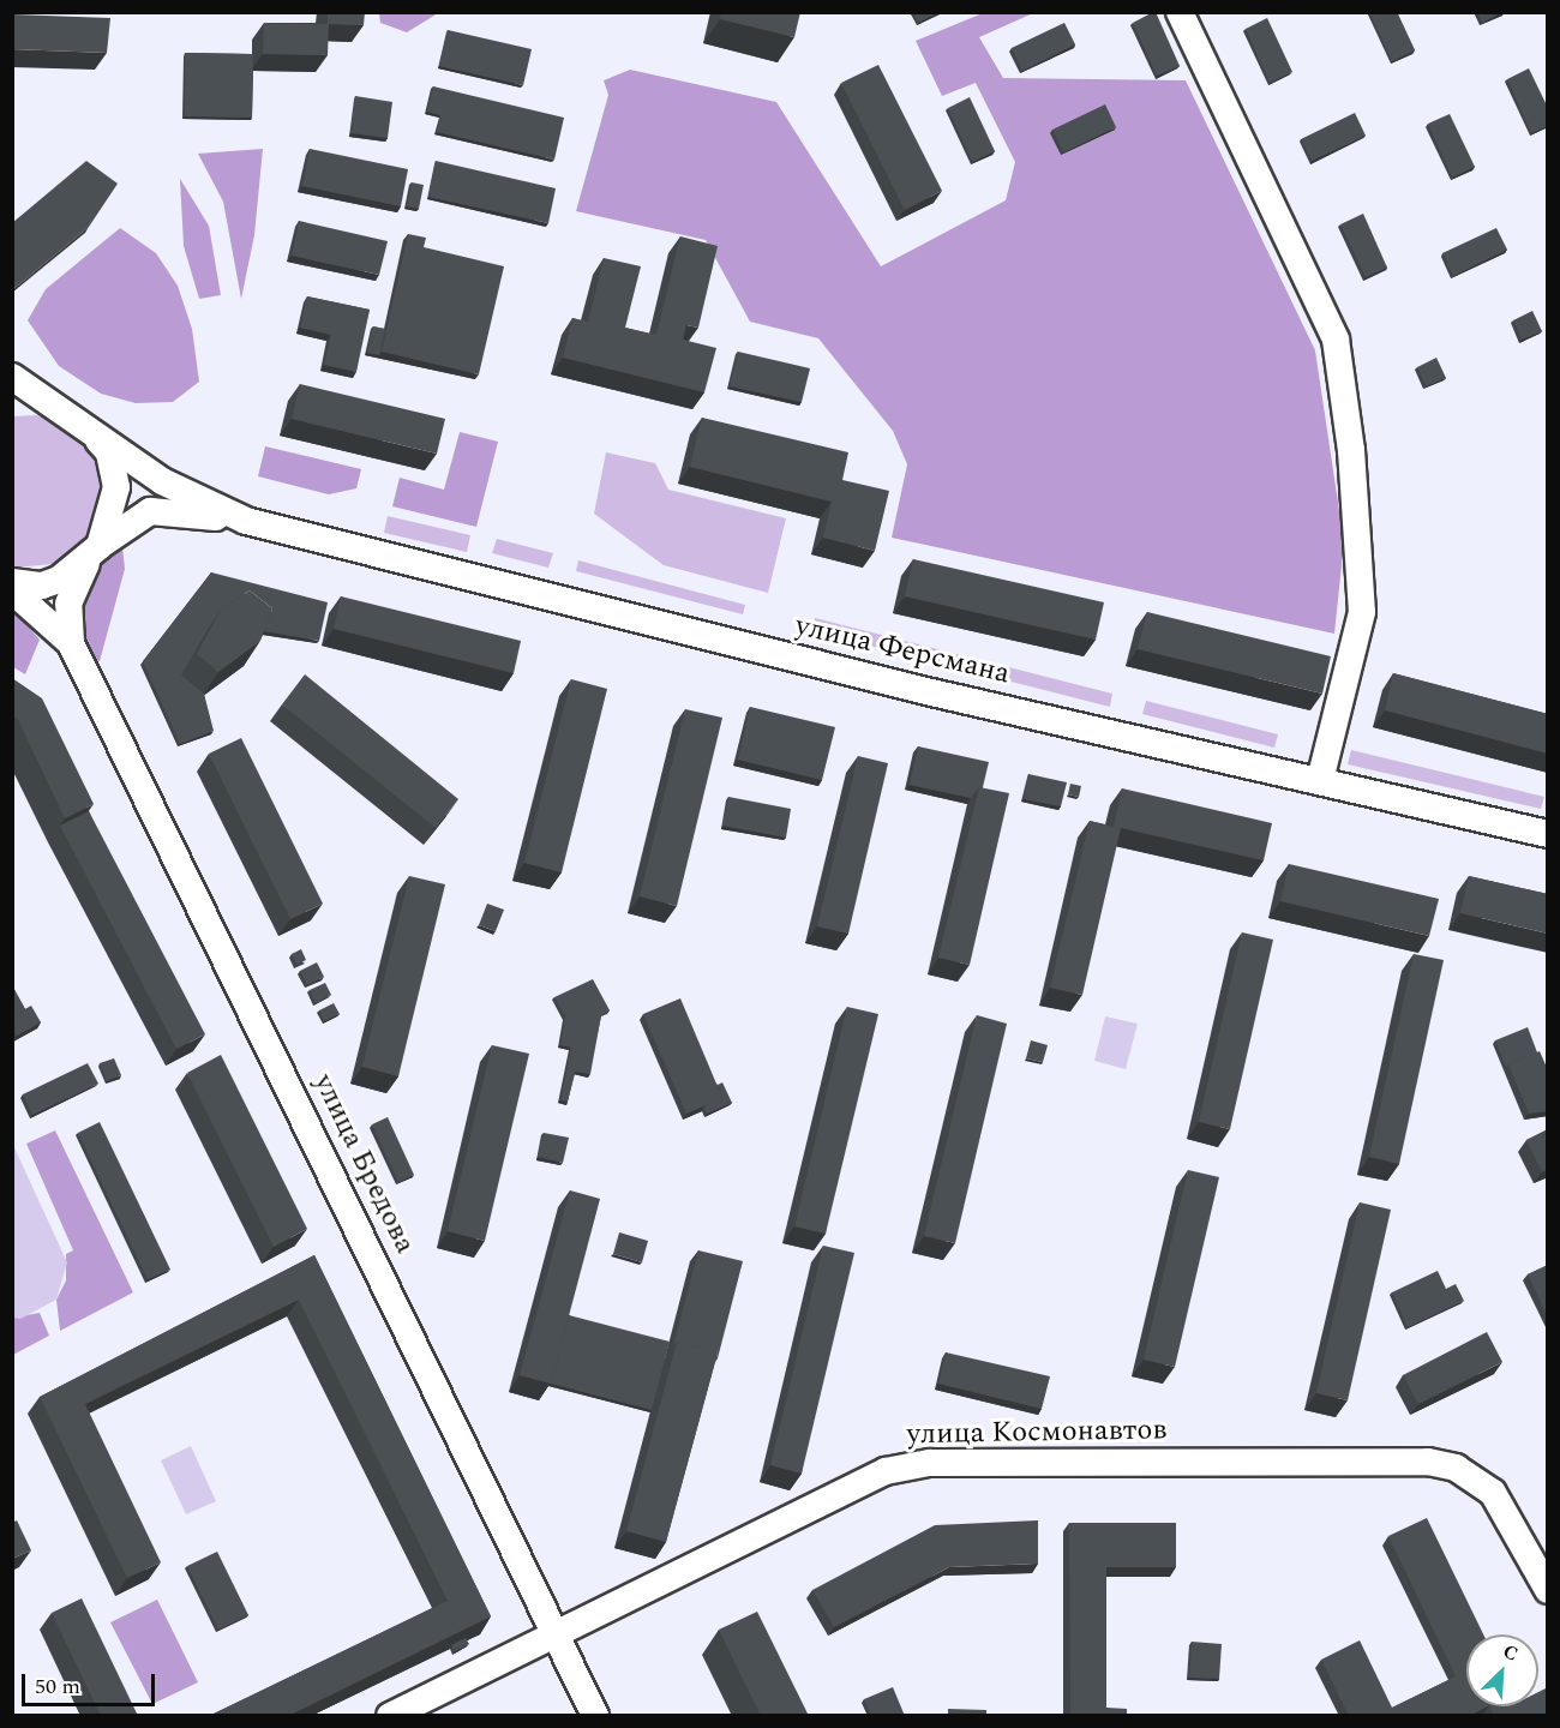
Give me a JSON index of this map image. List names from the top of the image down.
{
  "streets": {
    "street": ["улица Ферсмана", "улица Бредова", "улица Космонавтов"]
  },
  "crossings": [
    ["улица Бредова", "улица Космонавтов"]
  ],
  "scale_bar": "50 m",
  "north": "top right"
}
